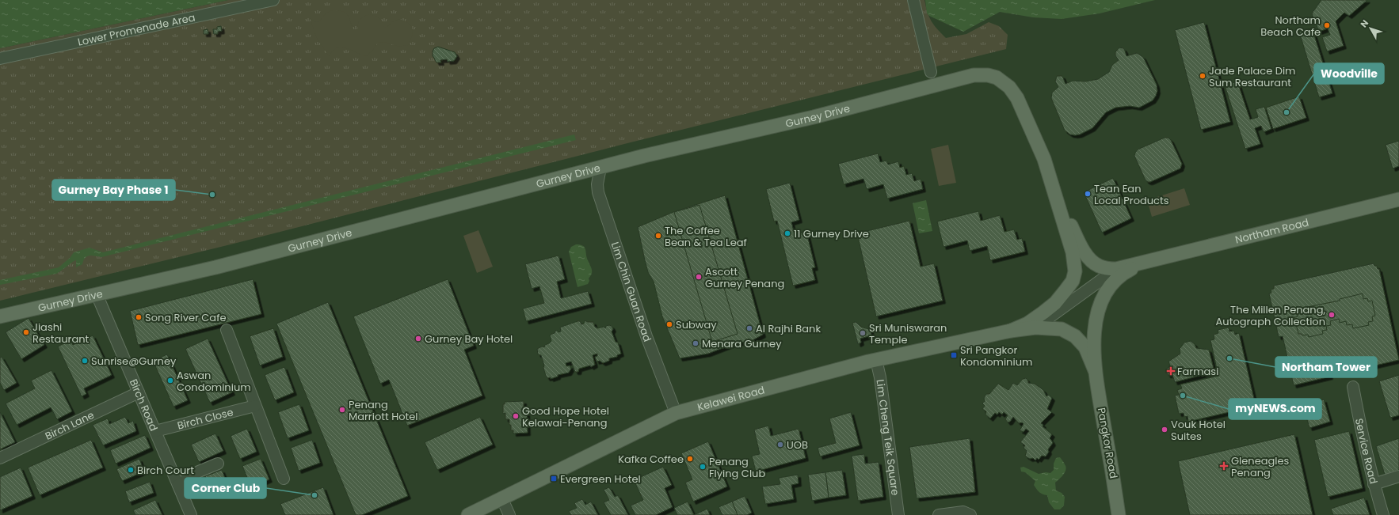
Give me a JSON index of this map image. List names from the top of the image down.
{
  "streets": {
    "main road": [
      "Gurney Drive",
      "Northam Road",
      "Kelawei Road",
      "Pangkor Road"
    ],
    "street": [
      "Lower Promenade Area",
      "Lim Chin Guan Road",
      "Birch Road",
      "Birch Close",
      "Birch Lane",
      "Lim Cheng Teik Square",
      "Service Road"
    ]
  },
  "crossings": [
    ["Gurney Drive", "Lim Chin Guan Road"],
    ["Gurney Drive", "Kelawei Road"],
    ["Gurney Drive", "Birch Road"],
    ["Lim Chin Guan Road", "Kelawei Road"],
    ["Kelawei Road", "Lim Cheng Teik Square"],
    ["Kelawei Road", "Pangkor Road"],
    ["Birch Road", "Birch Close"],
    ["Birch Road", "Birch Lane"]
  ],
  "places": {
    "other": [
      "Northam Beach Cafe",
      "Jade Palace Dim Sum Restaurant",
      "Woodville",
      "Tean Ean Local Products",
      "Gurney Bay Phase 1",
      "11 Gurney Drive",
      "The Coffee Bean & Tea Leaf",
      "Ascott Gurney Penang",
      "The Millen Penang, Autograph Collection",
      "Song River Cafe",
      "Subway",
      "Al Rajhi Bank",
      "Jiashi Restaurant",
      "Sri Muniswaran Temple",
      "Gurney Bay Hotel",
      "Menara Gurney",
      "Northam Tower",
      "Sunrise@Gurney",
      "Aswan Condominium",
      "myNEWS.com",
      "Penang Marriott Hotel",
      "Good Hope Hotel Kelawai-Penang",
      "Vouk Hotel Suites",
      "UOB",
      "Kafka Coffee",
      "Penang Flying Club",
      "Birch Court",
      "Corner Club"
    ],
    "transit": ["Sri Pangkor Kondominium", "Evergreen Hotel"],
    "health": ["Farmasi", "Gleneagles Penang"]
  },
  "north": "top left"
}
